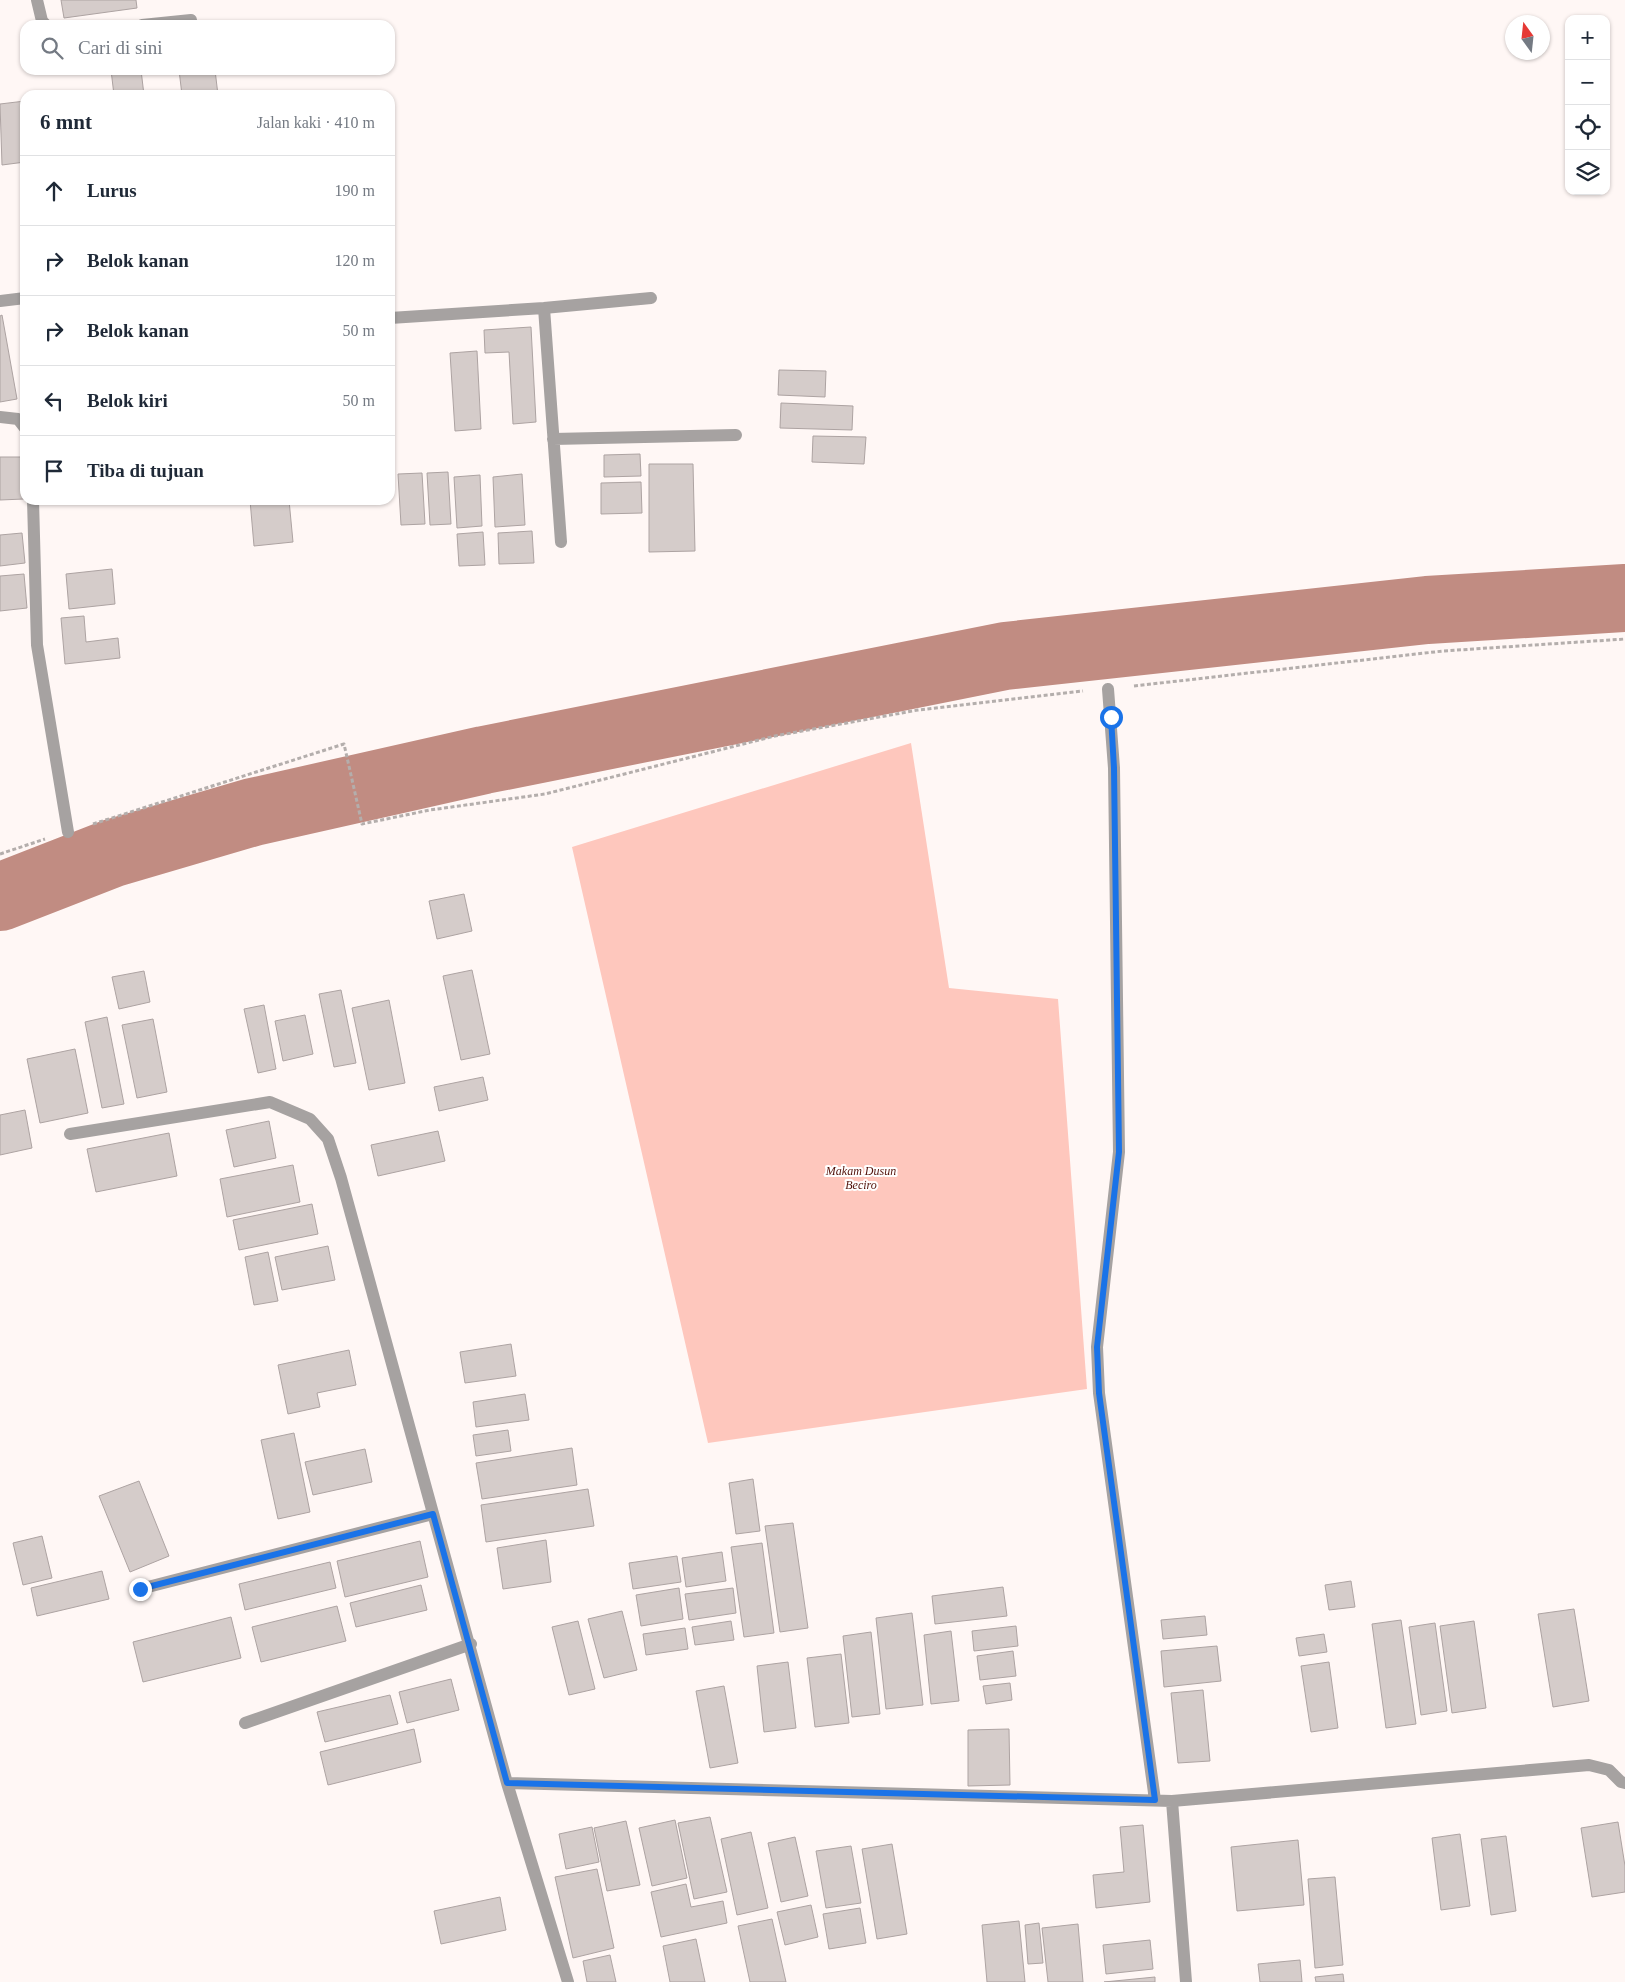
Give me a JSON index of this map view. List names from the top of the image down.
{
  "parks": ["Makam Dusun Beciro"],
  "north": "top",
  "page": {
    "map_buttons": ["+", "−"],
    "search": "Cari di sini",
    "heading": ["6 mnt", "Jalan kaki · 410 m"],
    "list": [
      ["Lurus", "190 m"],
      ["Belok kanan", "120 m"],
      ["Belok kanan", "50 m"],
      ["Belok kiri", "50 m"],
      "Tiba di tujuan"
    ]
  }
}
